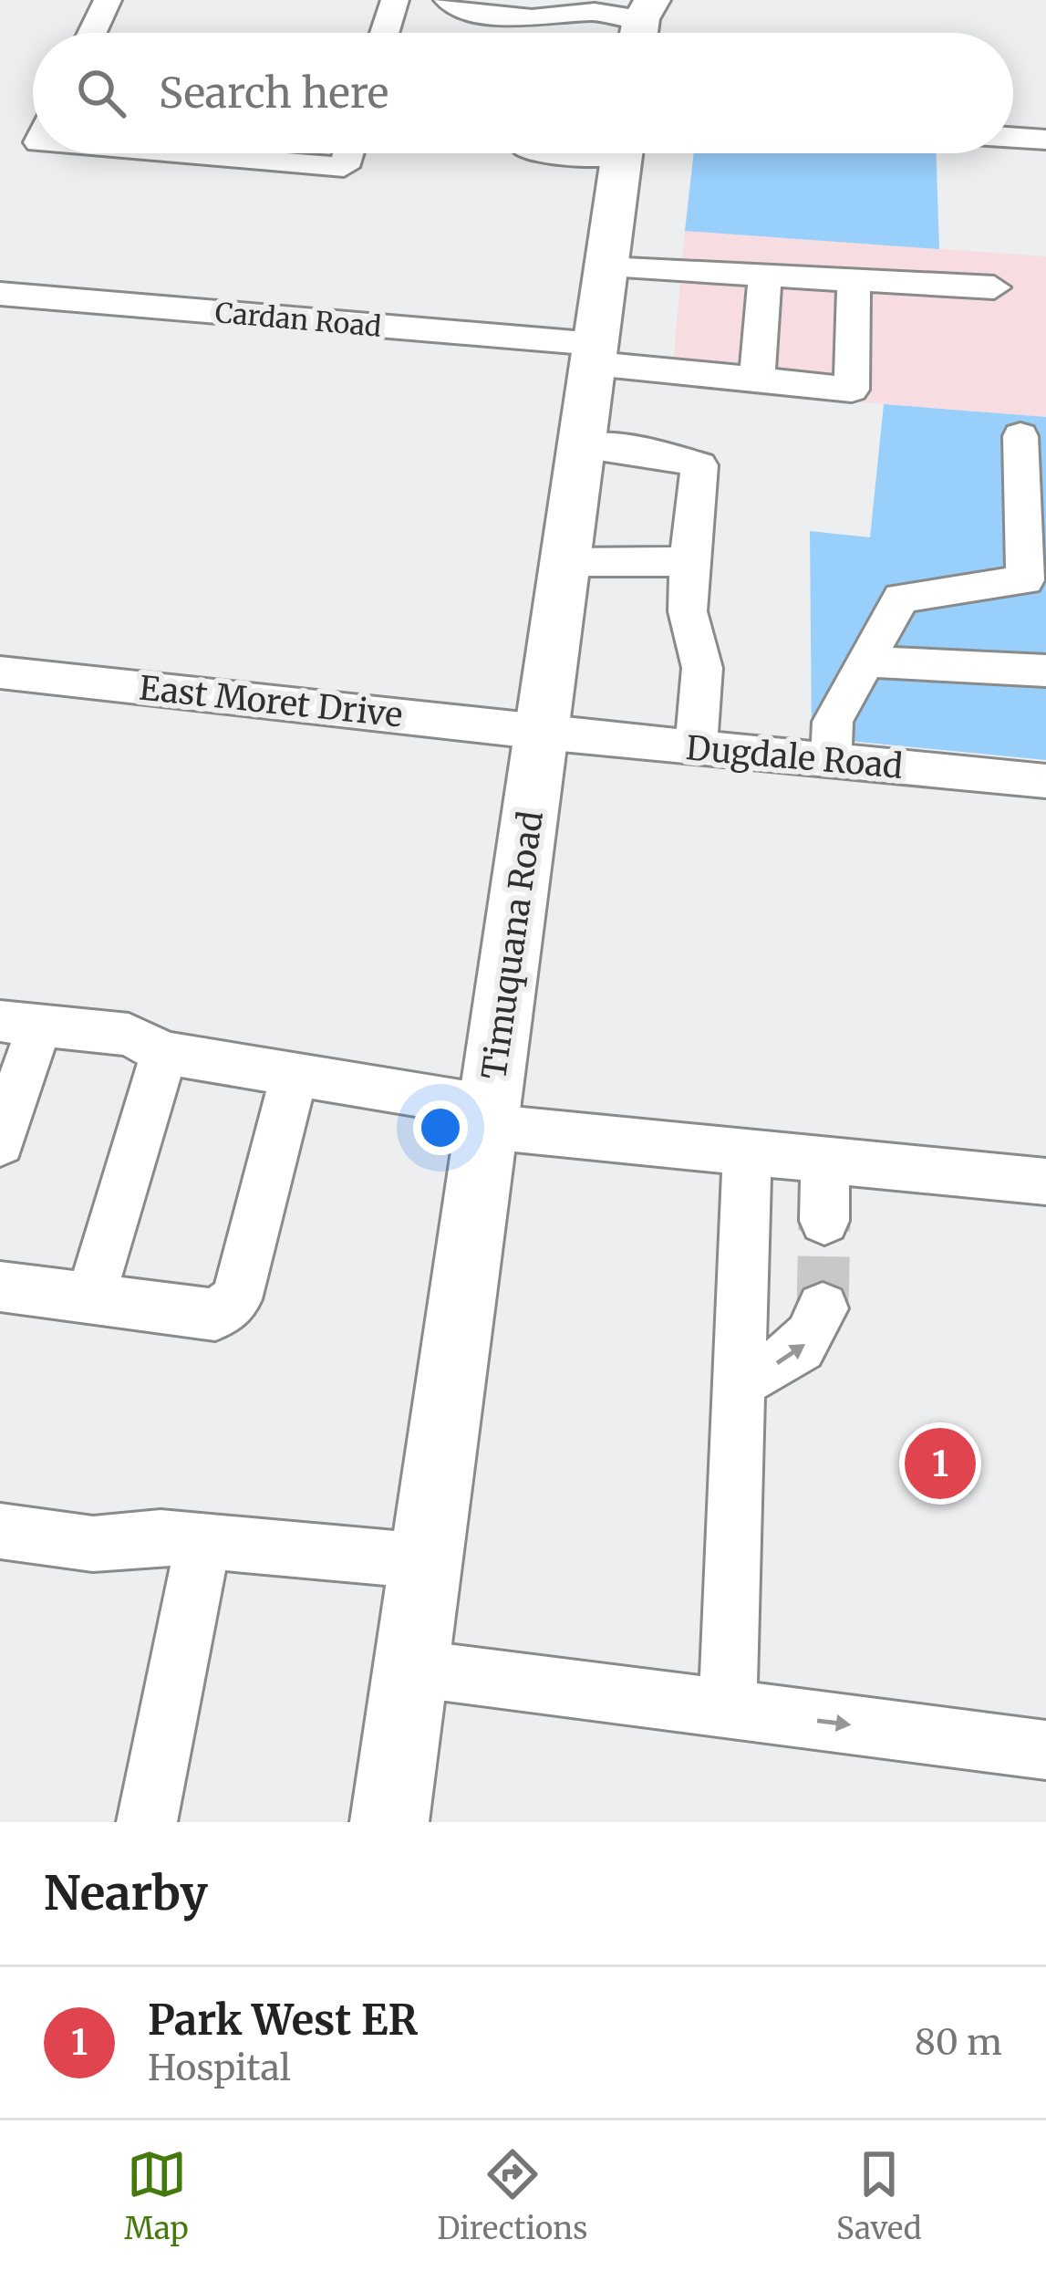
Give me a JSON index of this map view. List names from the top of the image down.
{
  "streets": {
    "main road": ["Timuquana Road"],
    "street": ["Cardan Road", "East Moret Drive", "Dugdale Road"]
  },
  "crossings": [
    ["Cardan Road", "Timuquana Road"],
    ["East Moret Drive", "Dugdale Road"],
    ["East Moret Drive", "Timuquana Road"],
    ["Dugdale Road", "Timuquana Road"]
  ],
  "page": {
    "search": "Search here",
    "pins": "1",
    "heading": "Nearby",
    "list": [
      {
        "mark": "1",
        "name": "Park West ER",
        "note": "Hospital",
        "value": "80 m"
      }
    ],
    "nav": ["Map", "Directions", "Saved"]
  }
}
